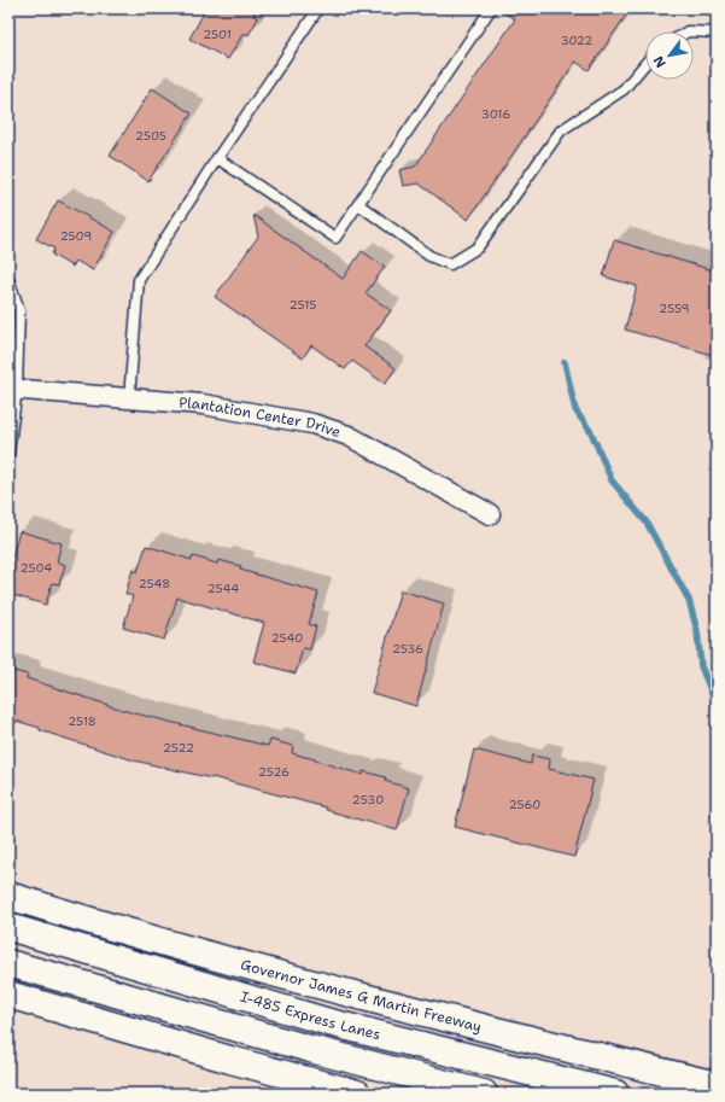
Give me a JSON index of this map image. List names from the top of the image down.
{
  "streets": {
    "highway": ["Governor James G Martin Freeway", "I-485 Express Lanes"],
    "street": ["Plantation Center Drive"]
  },
  "house_numbers": [
    "2501",
    "3022",
    "3016",
    "2505",
    "2509",
    "2515",
    "2559",
    "2504",
    "2548",
    "2544",
    "2540",
    "2536",
    "2518",
    "2522",
    "2526",
    "2530",
    "2560"
  ],
  "north": "bottom left"
}
